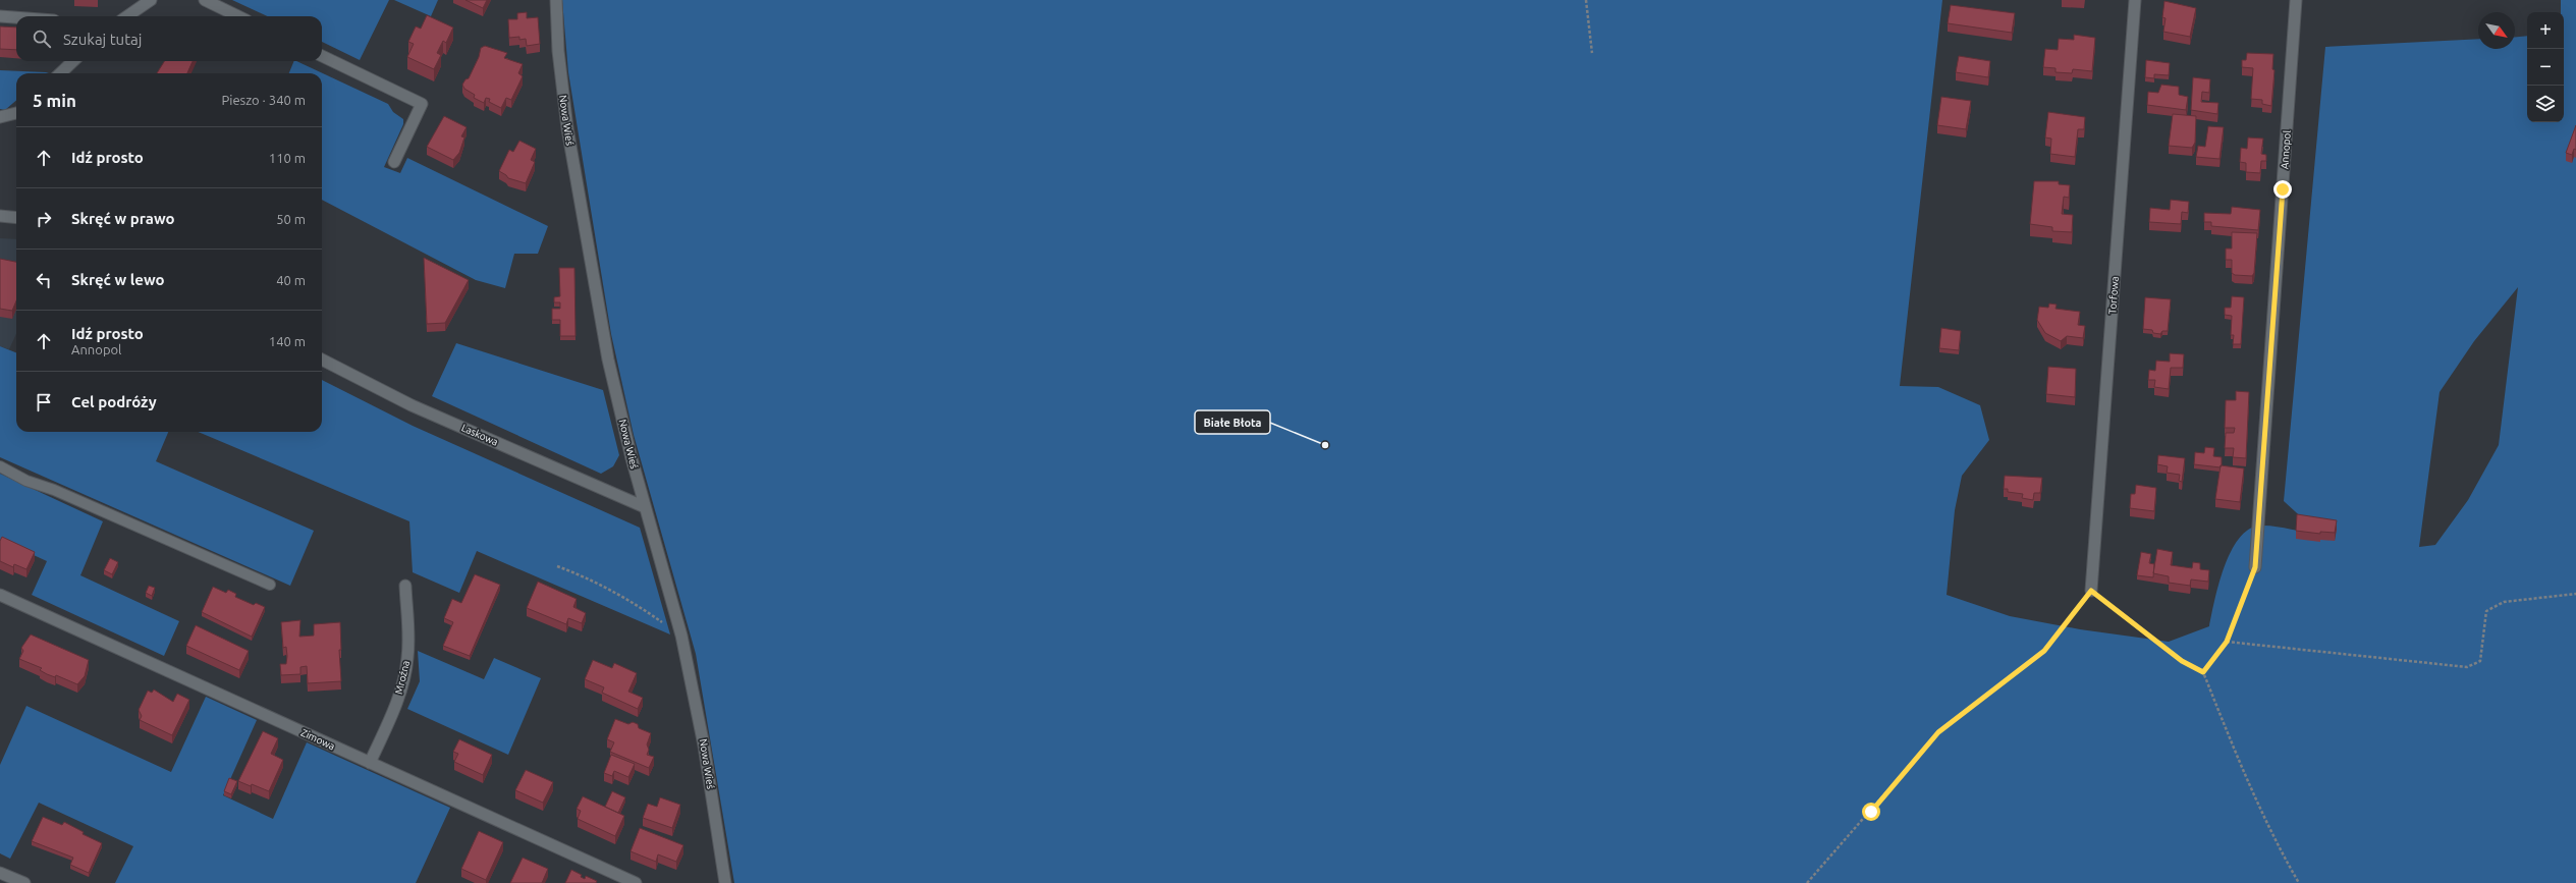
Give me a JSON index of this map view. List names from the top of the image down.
{
  "streets": {
    "street": [
      "Nowa Wieś",
      "Annopol",
      "Torfowa",
      "Laskowa",
      "Mroźna",
      "Zimowa"
    ]
  },
  "crossings": [
    ["Nowa Wieś", "Laskowa"],
    ["Mroźna", "Zimowa"]
  ],
  "places": ["Białe Błota"],
  "north": "bottom right",
  "page": {
    "map_buttons": ["+", "−"],
    "search": "Szukaj tutaj",
    "heading": ["5 min", "Pieszo · 340 m"],
    "list": [
      ["Idź prosto", "110 m"],
      ["Skręć w prawo", "50 m"],
      ["Skręć w lewo", "40 m"],
      ["Idź prosto", "Annopol", "140 m"],
      "Cel podróży"
    ]
  }
}
